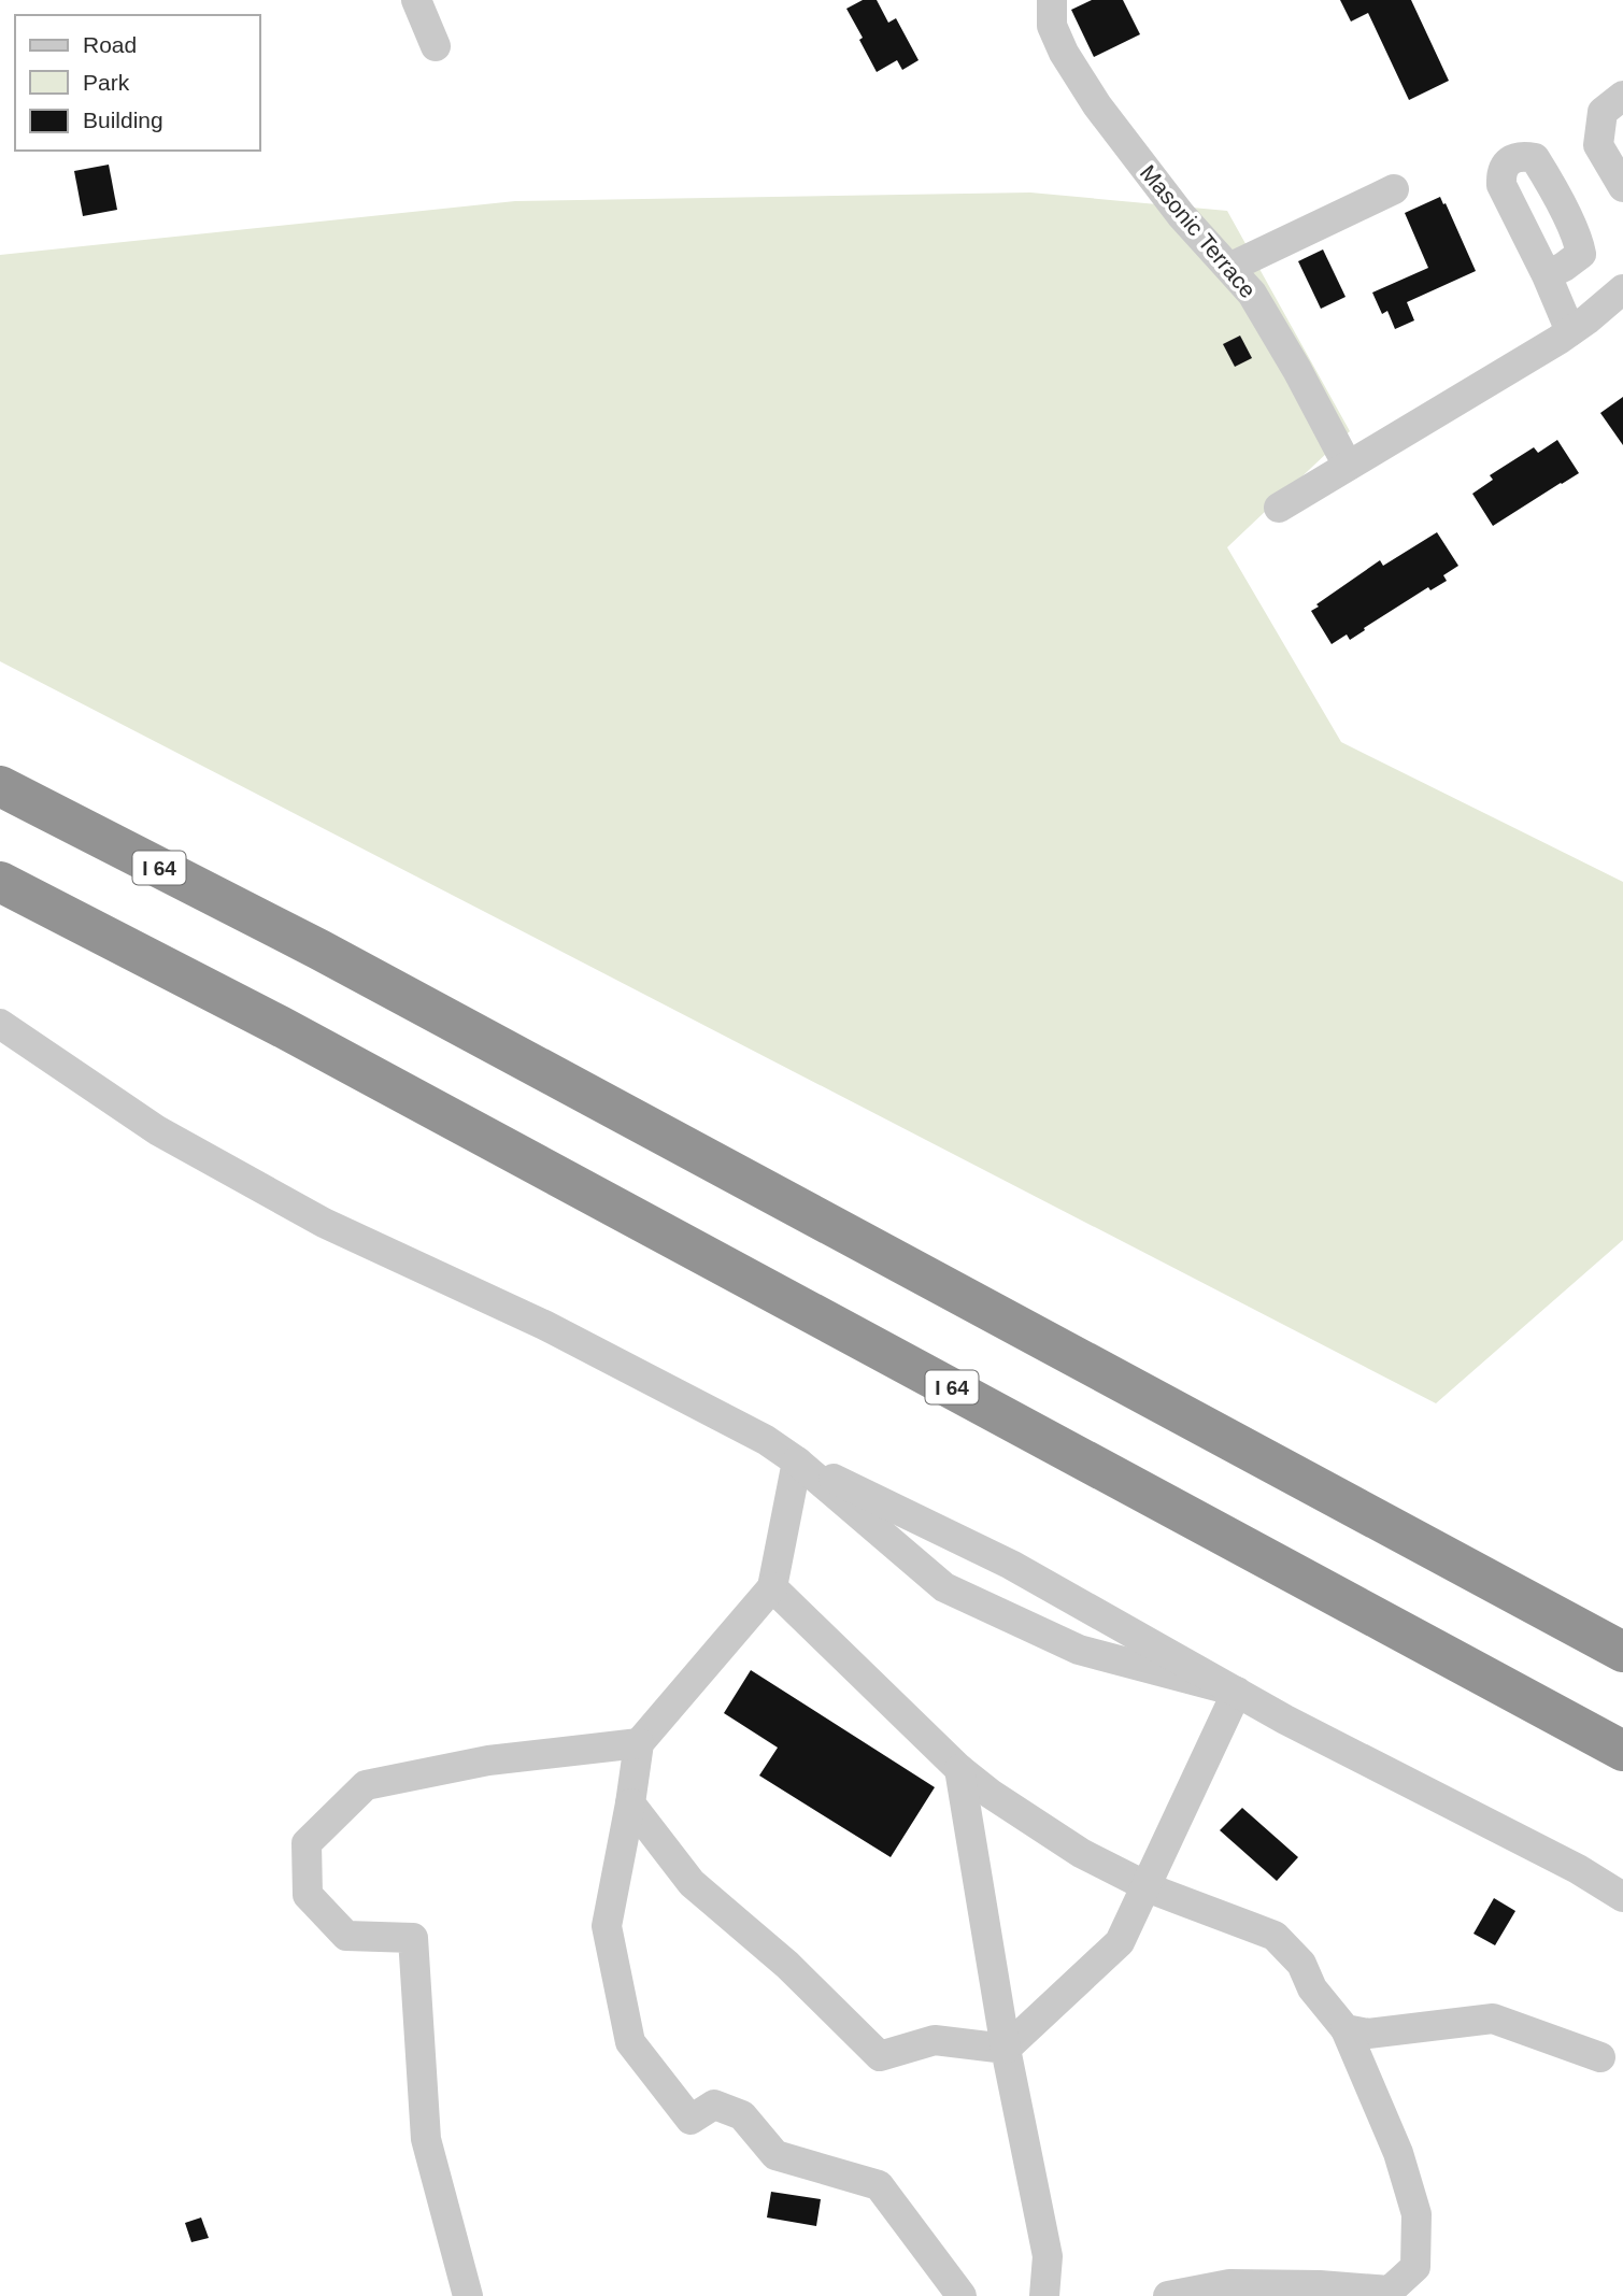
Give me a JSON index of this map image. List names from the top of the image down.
{
  "streets": {
    "highway": ["I 64"],
    "street": ["Masonic Terrace"]
  },
  "legend": ["Road", "Park", "Building"]
}
